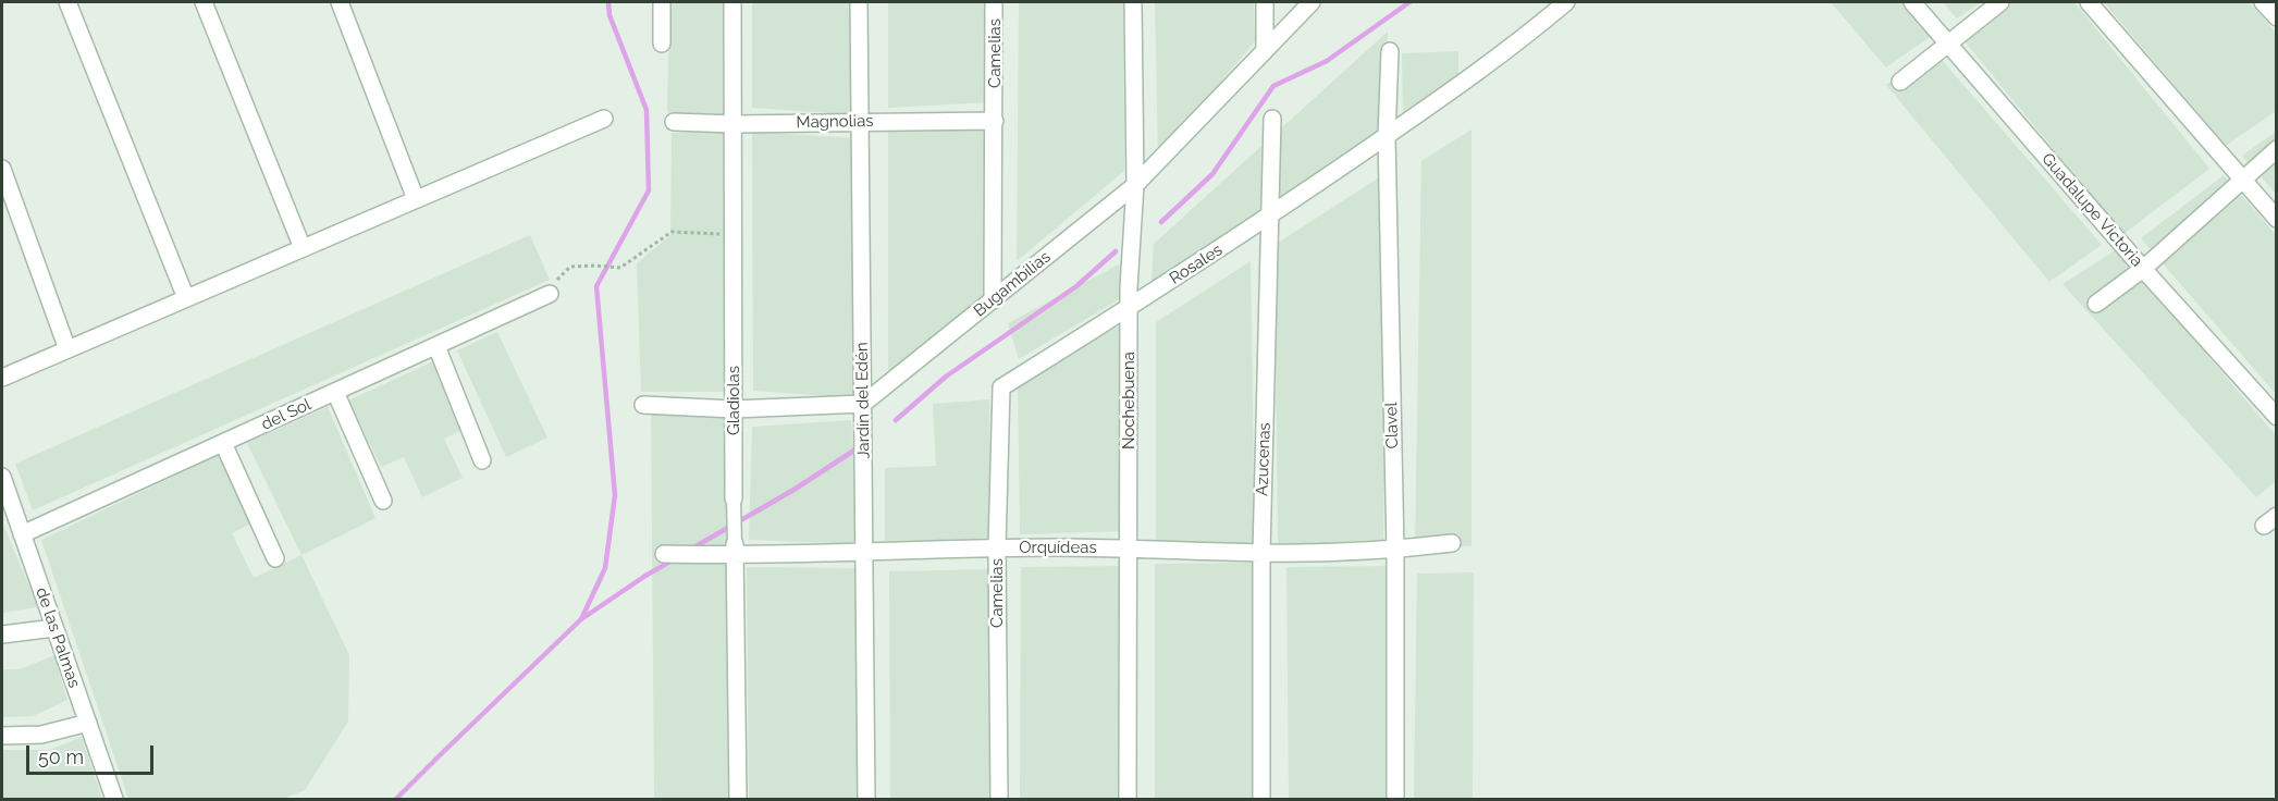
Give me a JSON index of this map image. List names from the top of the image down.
{
  "streets": {
    "street": [
      "Camelias",
      "Magnolias",
      "Guadalupe Victoria",
      "Rosales",
      "Bugambilias",
      "Gladiolas",
      "Jardín del Edén",
      "Nochebuena",
      "del Sol",
      "Clavel",
      "Azucenas",
      "Orquídeas",
      "de las Palmas"
    ]
  },
  "crossings": [
    ["Camelias", "Magnolias"],
    ["Camelias", "Rosales"],
    ["Camelias", "Bugambilias"],
    ["Camelias", "Orquídeas"],
    ["Magnolias", "Gladiolas"],
    ["Magnolias", "Jardín del Edén"],
    ["Rosales", "Nochebuena"],
    ["Rosales", "Clavel"],
    ["Rosales", "Azucenas"],
    ["Bugambilias", "Jardín del Edén"],
    ["Bugambilias", "Nochebuena"],
    ["Gladiolas", "Orquídeas"],
    ["Jardín del Edén", "Orquídeas"],
    ["Nochebuena", "Orquídeas"],
    ["del Sol", "de las Palmas"],
    ["Clavel", "Orquídeas"],
    ["Azucenas", "Orquídeas"]
  ],
  "scale_bar": "50 m"
}
